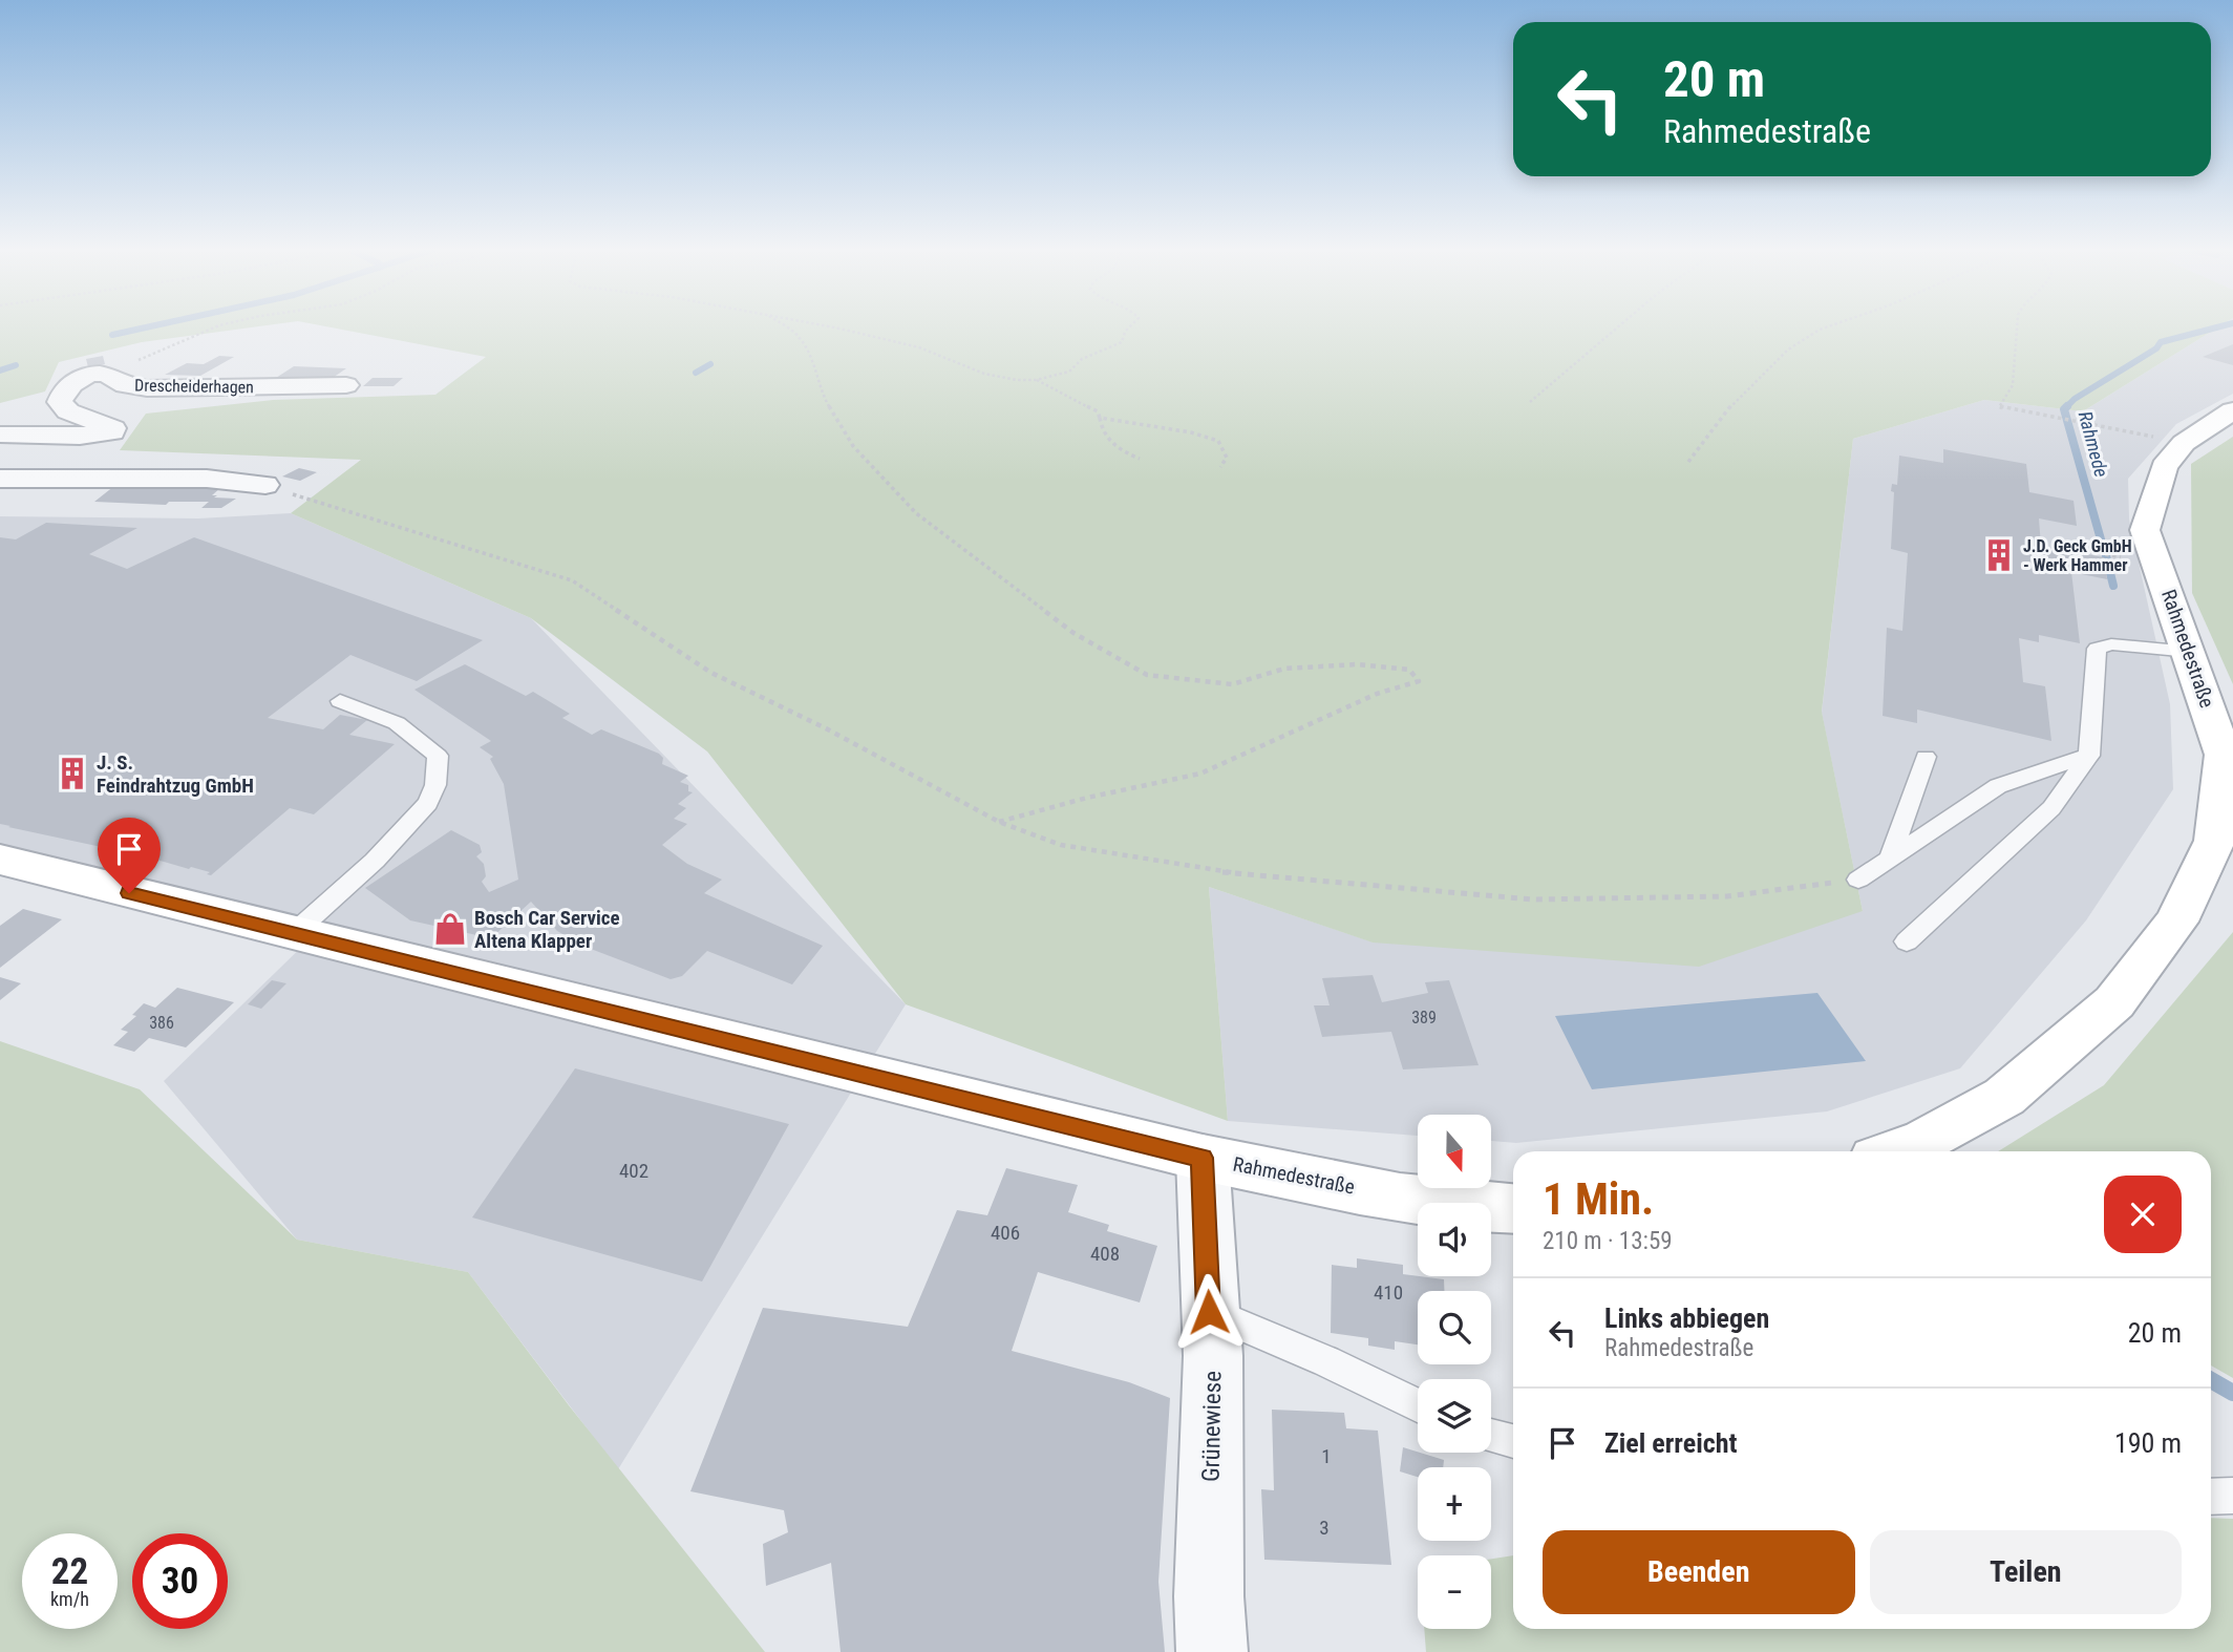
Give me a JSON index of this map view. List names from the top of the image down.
{
  "streets": {
    "main road": ["Rahmedestraße"],
    "street": ["Drescheiderhagen", "Grünewiese"]
  },
  "crossings": [
    ["Rahmedestraße", "Grünewiese"]
  ],
  "water": ["Rahmede"],
  "places": {
    "building": ["J.D. Geck GmbH - Werk Hammer", "J. S. Feindrahtzug GmbH"],
    "shop": ["Bosch Car Service Altena Klapper"]
  },
  "house_numbers": [
    "389",
    "386",
    "402",
    "406",
    "408",
    "410",
    "1",
    "3"
  ],
  "north": "bottom",
  "page": {
    "turn": ["20 m", "Rahmedestraße"],
    "map_buttons": ["+", "−"],
    "heading": ["1 Min.", "210 m · 13:59"],
    "list": [
      {
        "name": "Links abbiegen",
        "note": "Rahmedestraße",
        "value": "20 m"
      },
      {
        "name": "Ziel erreicht",
        "value": "190 m"
      }
    ],
    "buttons": ["Beenden", "Teilen"],
    "speed": "22 km/h",
    "limit": "30"
  }
}
